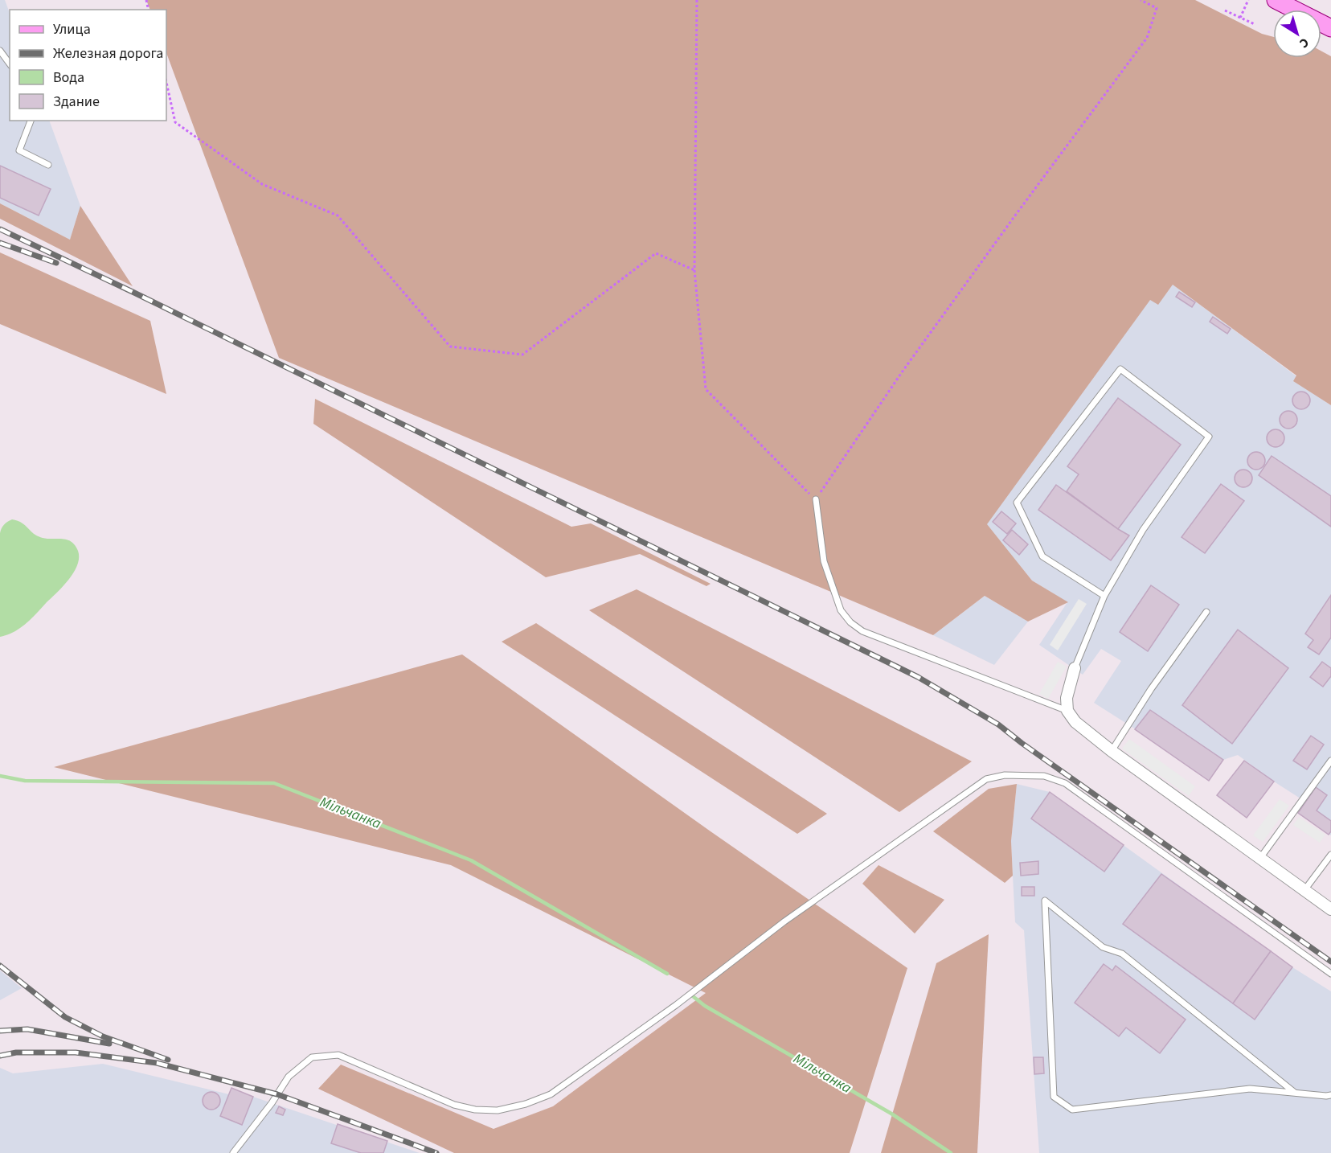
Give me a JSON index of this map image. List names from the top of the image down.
{
  "water": ["Мільчанка"],
  "legend": [
    "Улица",
    "Железная дорога",
    "Вода",
    "Здание"
  ],
  "north": "bottom right"
}
